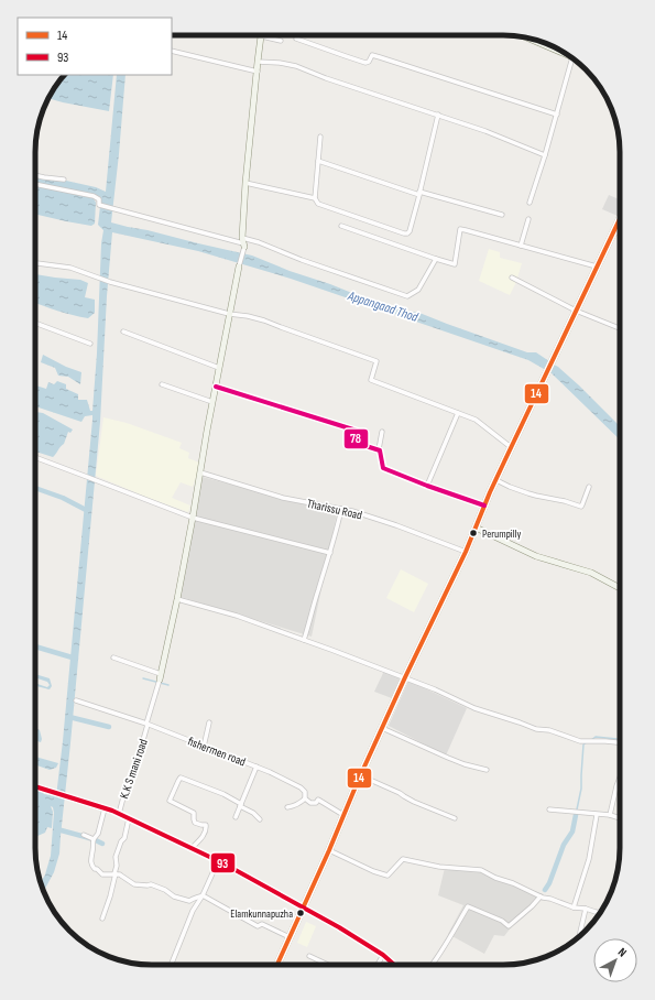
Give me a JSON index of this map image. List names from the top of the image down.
{
  "streets": {
    "street": ["Tharissu Road", "fishermen road", "K.K S mani road"]
  },
  "crossings": [
    ["fishermen road", "K.K S mani road"]
  ],
  "water": ["Appangaad Thod"],
  "places": ["Perumpilly", "Elamkunnapuzha"],
  "lines": ["transit line 14", "transit line 78", "transit line 93"],
  "legend": ["14", "93"],
  "north": "top right"
}
